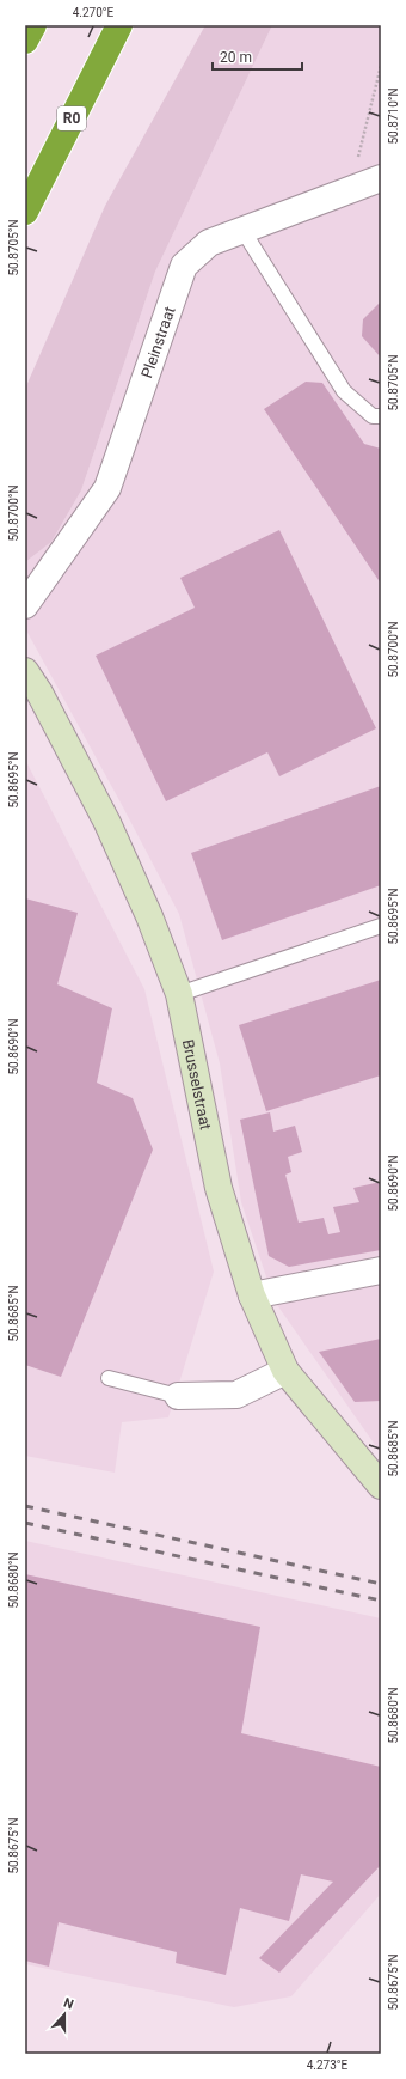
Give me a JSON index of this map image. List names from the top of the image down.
{
  "streets": {
    "highway": ["R0"],
    "street": ["Pleinstraat", "Brusselstraat"]
  },
  "scale_bar": "20 m",
  "north": "top",
  "coordinates": [
    "4.270°E",
    "50.8710°N",
    "50.8705°N",
    "50.8700°N",
    "50.8695°N",
    "50.8690°N",
    "50.8685°N",
    "50.8680°N",
    "50.8675°N",
    "4.273°E"
  ]
}
